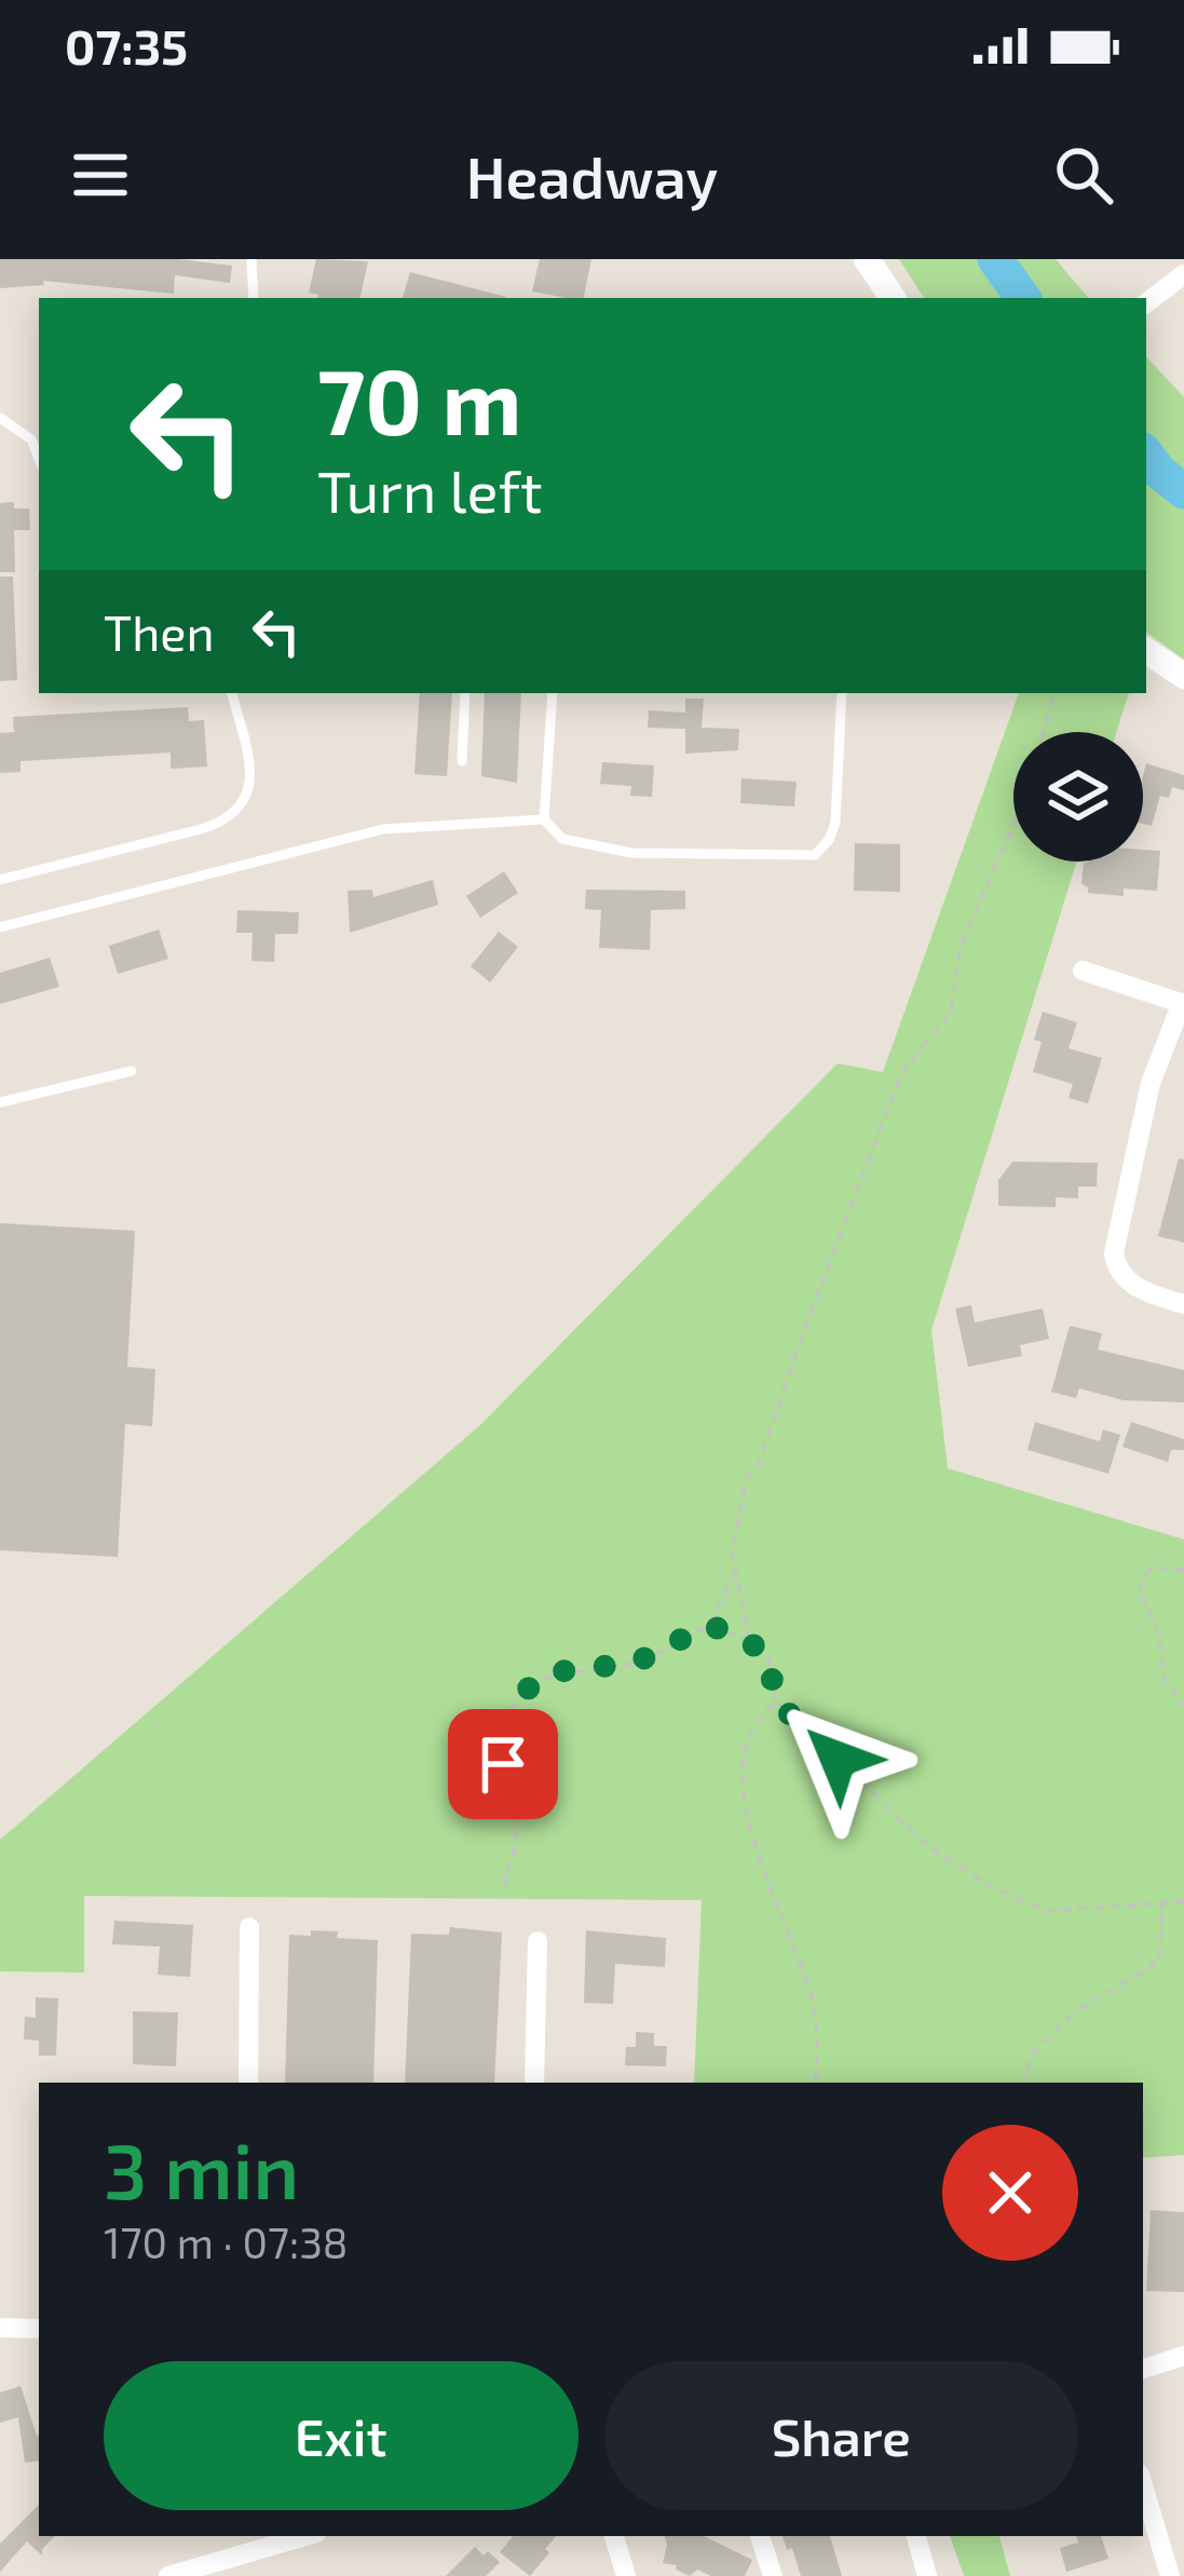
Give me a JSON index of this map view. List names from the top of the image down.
{
  "page": {
    "status": "07:35",
    "header": "Headway",
    "turn": ["70 m", "Turn left"],
    "then": "Then",
    "heading": ["3 min", "170 m · 07:38"],
    "buttons": ["Exit", "Share"]
  }
}
